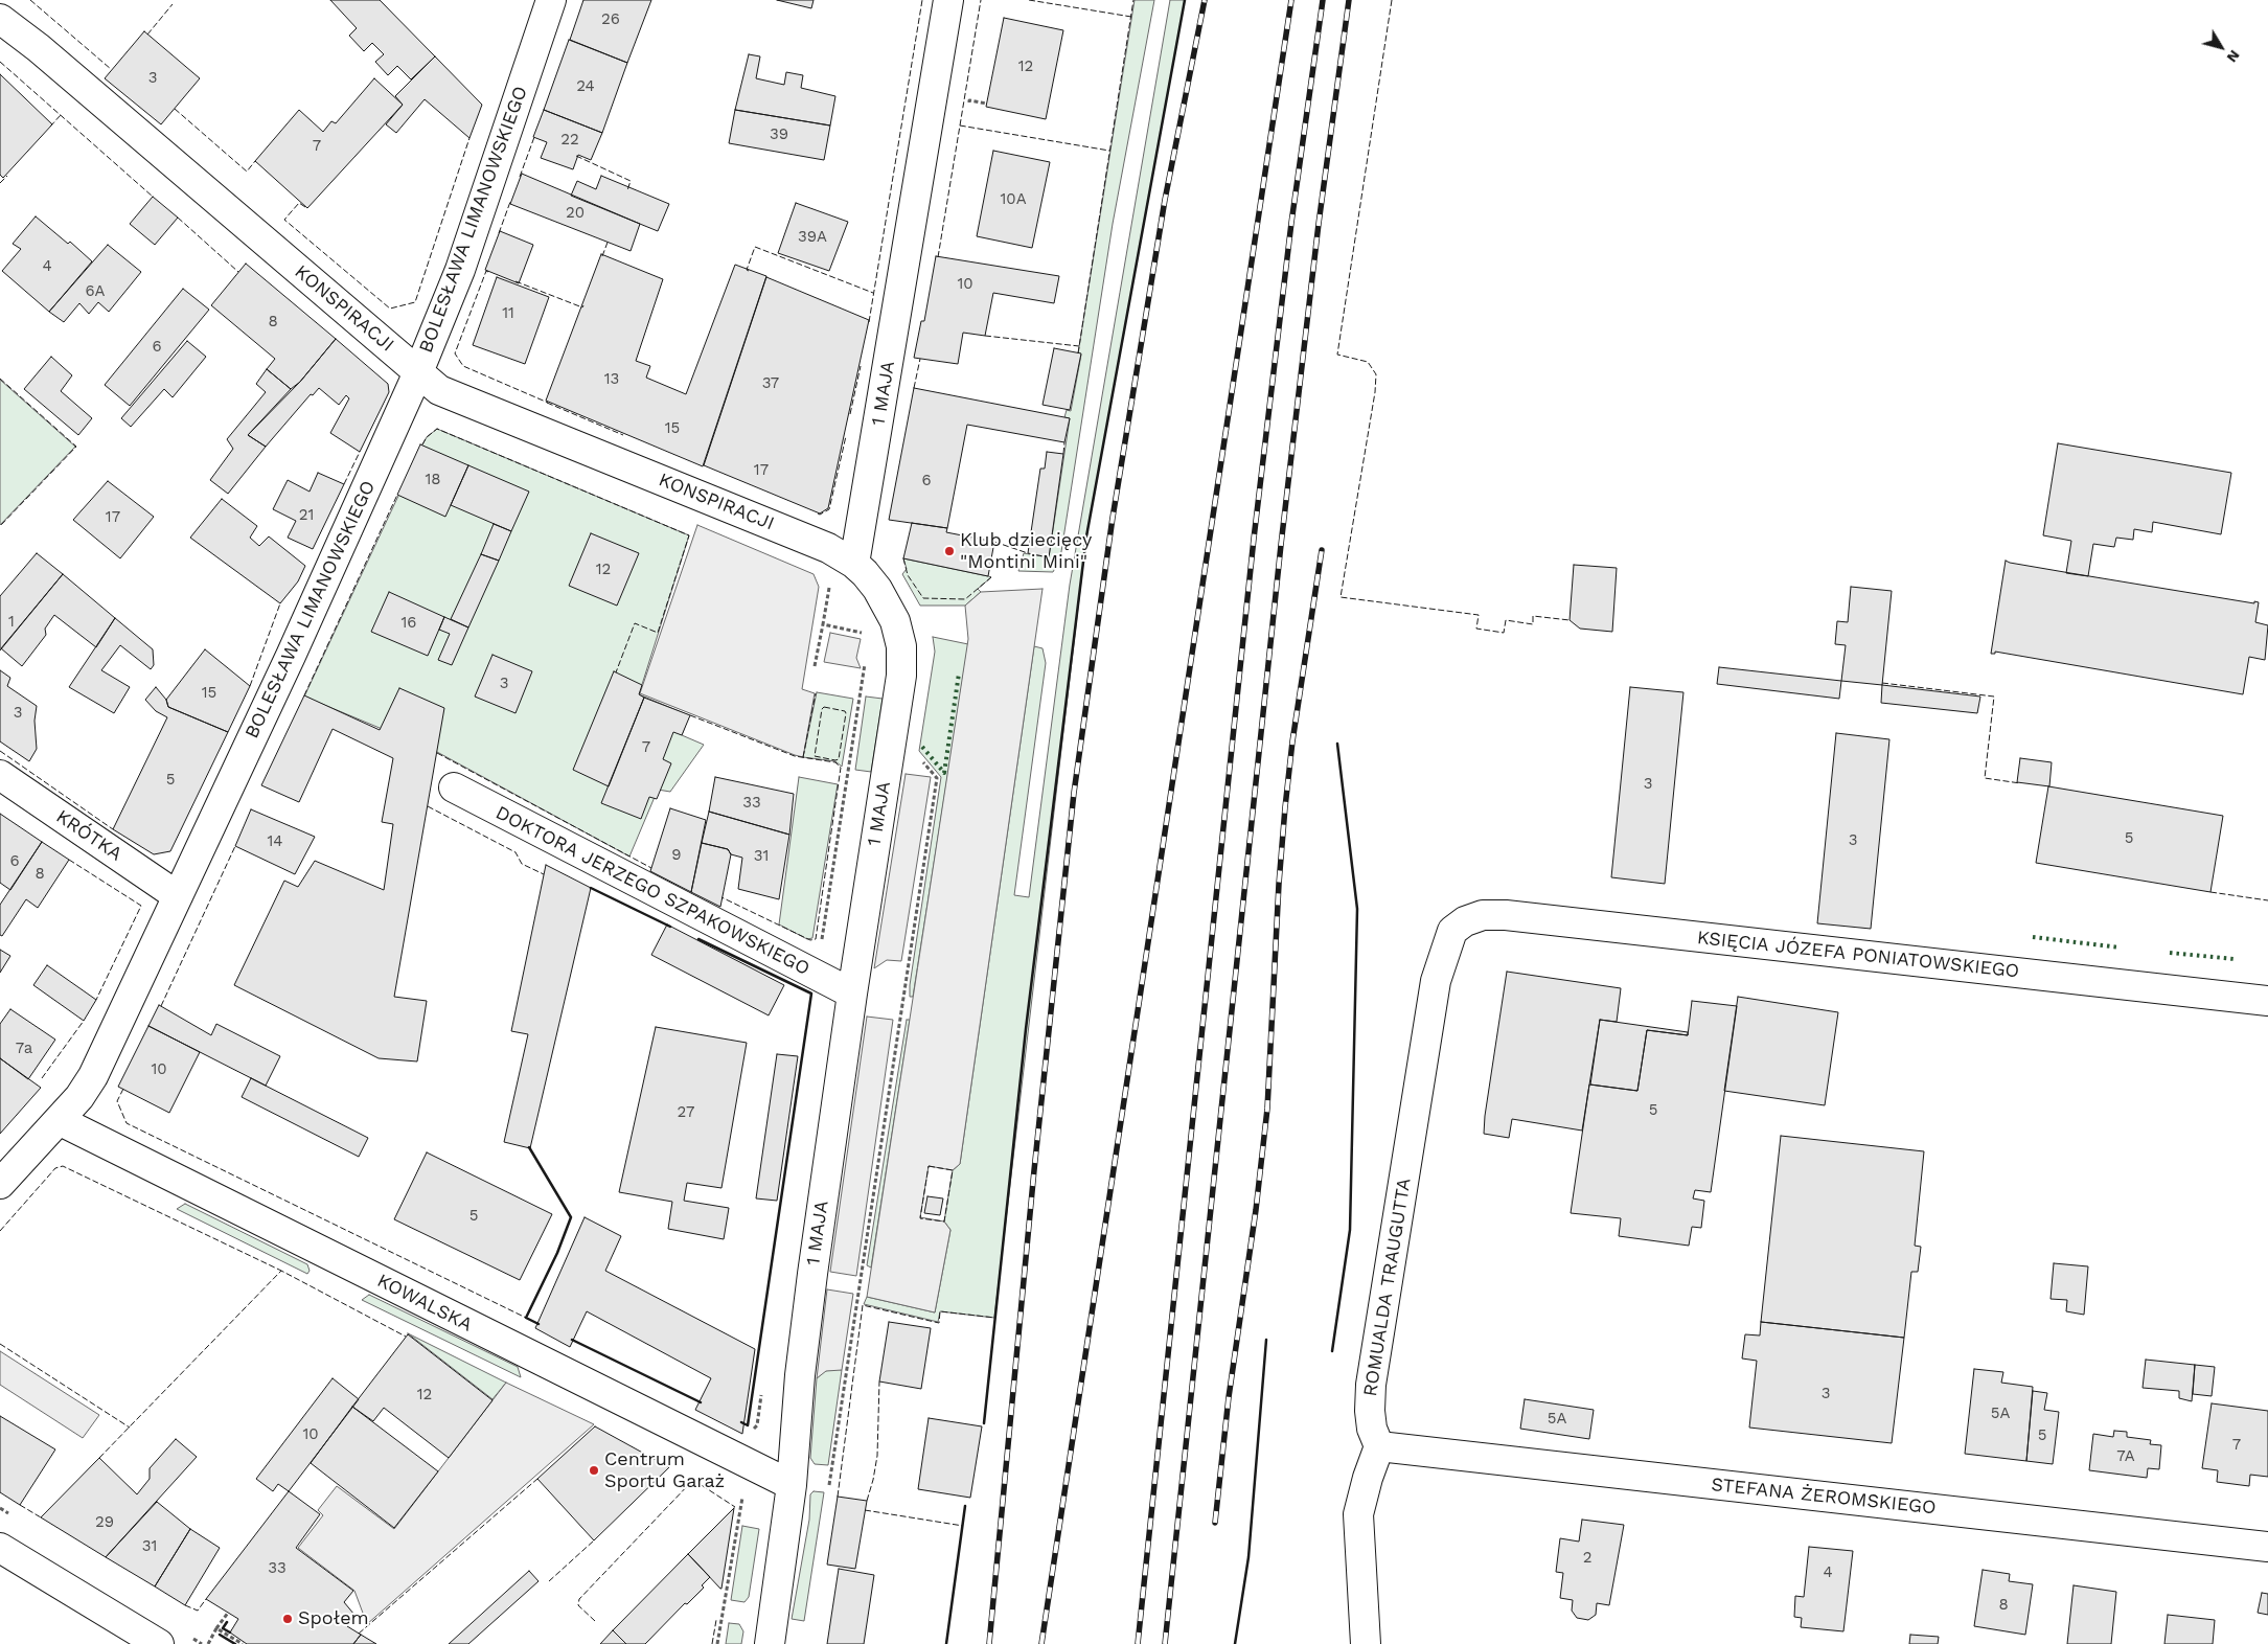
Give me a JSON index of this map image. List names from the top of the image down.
{
  "streets": {
    "street": [
      "BOLESŁAWA LIMANOWSKIEGO",
      "KONSPIRACJI",
      "1 MAJA",
      "KRÓTKA",
      "DOKTORA JERZEGO SZPAKOWSKIEGO",
      "KSIĘCIA JÓZEFA PONIATOWSKIEGO",
      "ROMUALDA TRAUGUTTA",
      "KOWALSKA",
      "STEFANA ŻEROMSKIEGO"
    ]
  },
  "crossings": [
    ["BOLESŁAWA LIMANOWSKIEGO", "KONSPIRACJI"],
    ["BOLESŁAWA LIMANOWSKIEGO", "KRÓTKA"],
    ["BOLESŁAWA LIMANOWSKIEGO", "KOWALSKA"],
    ["KONSPIRACJI", "1 MAJA"],
    ["1 MAJA", "DOKTORA JERZEGO SZPAKOWSKIEGO"],
    ["1 MAJA", "KOWALSKA"],
    ["KSIĘCIA JÓZEFA PONIATOWSKIEGO", "ROMUALDA TRAUGUTTA"],
    ["ROMUALDA TRAUGUTTA", "STEFANA ŻEROMSKIEGO"]
  ],
  "places": ["Klub dziecięcy \"Montini Mini\"", "Centrum Sportu Garaż", "Społem"],
  "house_numbers": [
    "26",
    "12",
    "3",
    "24",
    "39",
    "22",
    "7",
    "10A",
    "20",
    "39A",
    "4",
    "10",
    "6A",
    "11",
    "8",
    "6",
    "13",
    "37",
    "15",
    "17",
    "18",
    "6",
    "21",
    "17",
    "12",
    "1",
    "16",
    "3",
    "15",
    "3",
    "7",
    "5",
    "3",
    "33",
    "5",
    "3",
    "14",
    "9",
    "31",
    "6",
    "8",
    "7a",
    "10",
    "5",
    "27",
    "5",
    "3",
    "12",
    "5A",
    "5A",
    "10",
    "5",
    "7",
    "7A",
    "29",
    "31",
    "2",
    "33",
    "4",
    "8"
  ],
  "north": "bottom right"
}
